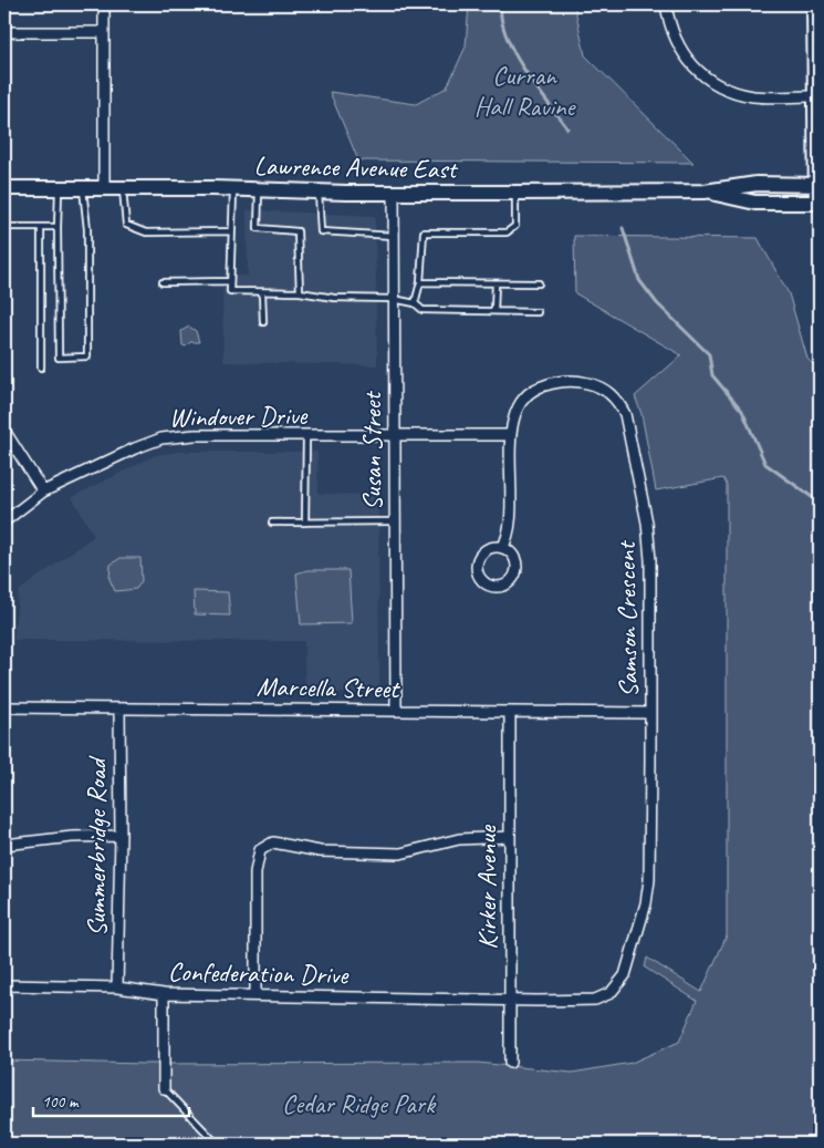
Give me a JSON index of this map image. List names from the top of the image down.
{
  "streets": {
    "main road": ["Lawrence Avenue East"],
    "street": [
      "Windover Drive",
      "Susan Street",
      "Samson Crescent",
      "Marcella Street",
      "Summerbridge Road",
      "Kirker Avenue",
      "Confederation Drive"
    ]
  },
  "crossings": [
    ["Lawrence Avenue East", "Susan Street"],
    ["Windover Drive", "Susan Street"],
    ["Susan Street", "Marcella Street"],
    ["Samson Crescent", "Marcella Street"],
    ["Samson Crescent", "Kirker Avenue"],
    ["Samson Crescent", "Confederation Drive"],
    ["Marcella Street", "Summerbridge Road"],
    ["Marcella Street", "Kirker Avenue"],
    ["Summerbridge Road", "Confederation Drive"],
    ["Kirker Avenue", "Confederation Drive"]
  ],
  "parks": ["Curran Hall Ravine", "Cedar Ridge Park"],
  "scale_bar": "100 m"
}
